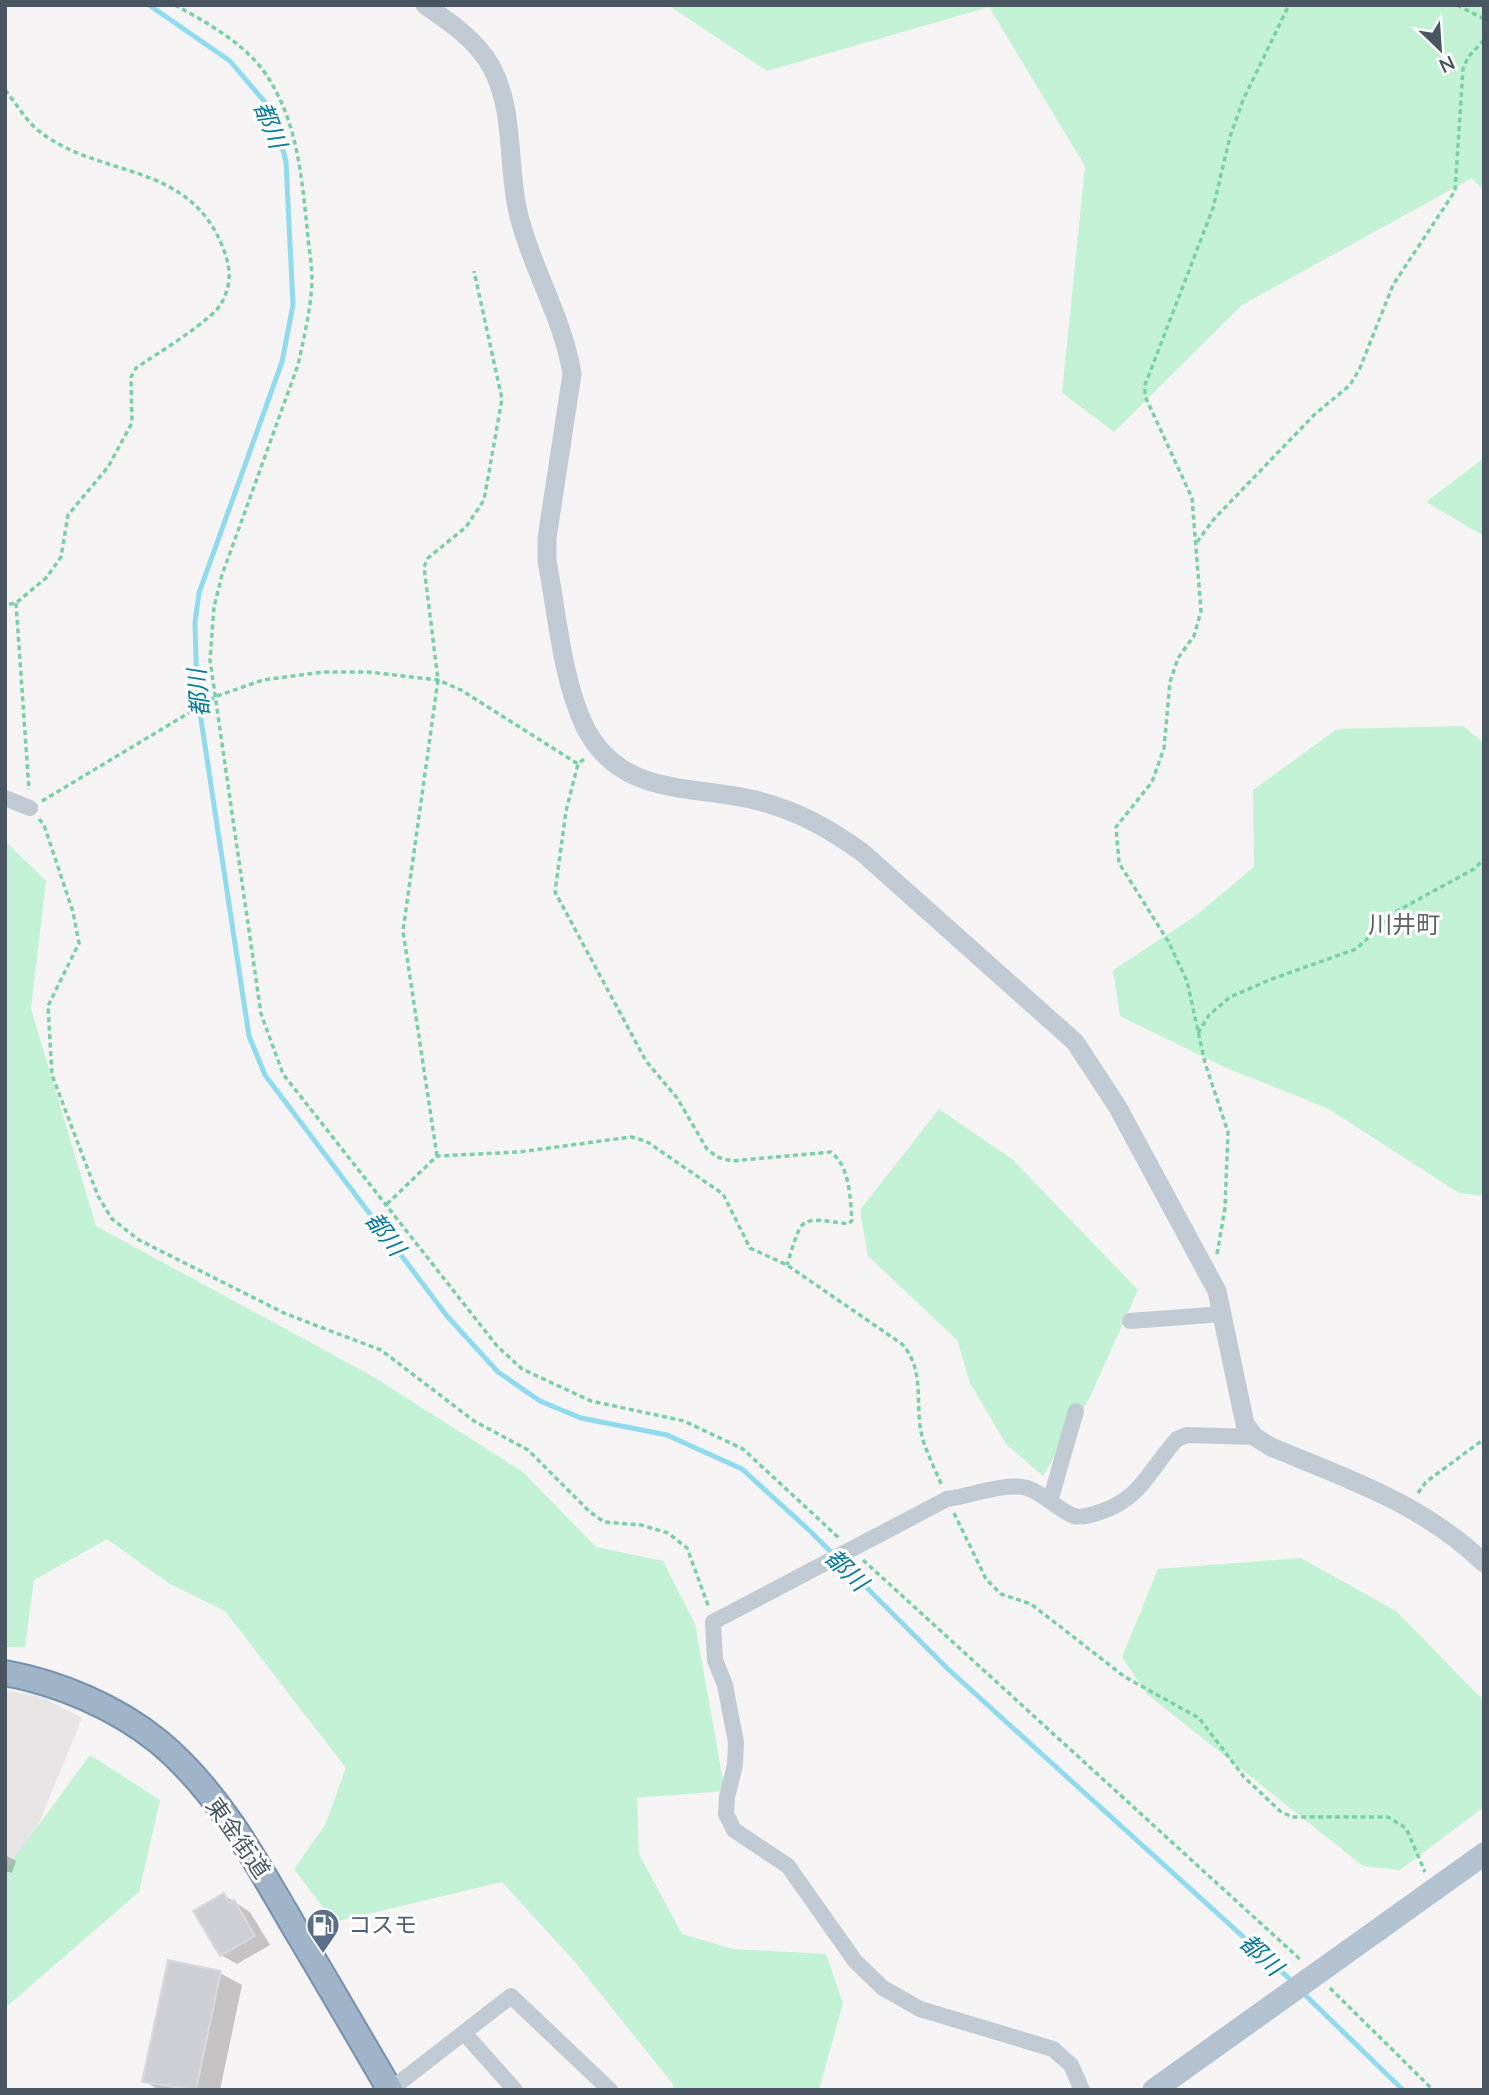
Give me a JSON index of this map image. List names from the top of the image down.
{
  "streets": {
    "highway": ["東金街道"]
  },
  "districts": ["川井町"],
  "water": ["都川"],
  "places": {
    "fuel station": ["コスモ"]
  },
  "north": "bottom right"
}
